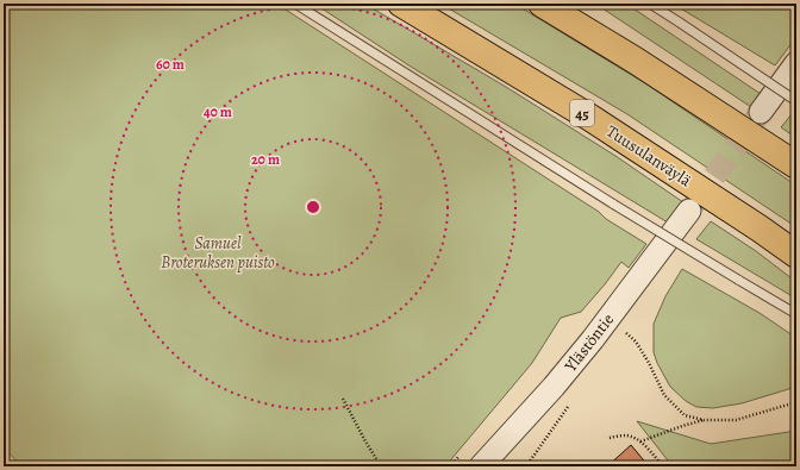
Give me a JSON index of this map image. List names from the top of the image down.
{
  "streets": {
    "highway": ["45", "Tuusulanväylä"],
    "street": ["Ylästöntie"]
  },
  "parks": ["Samuel Broteruksen puisto"],
  "rings": ["60 m", "40 m", "20 m"]
}
